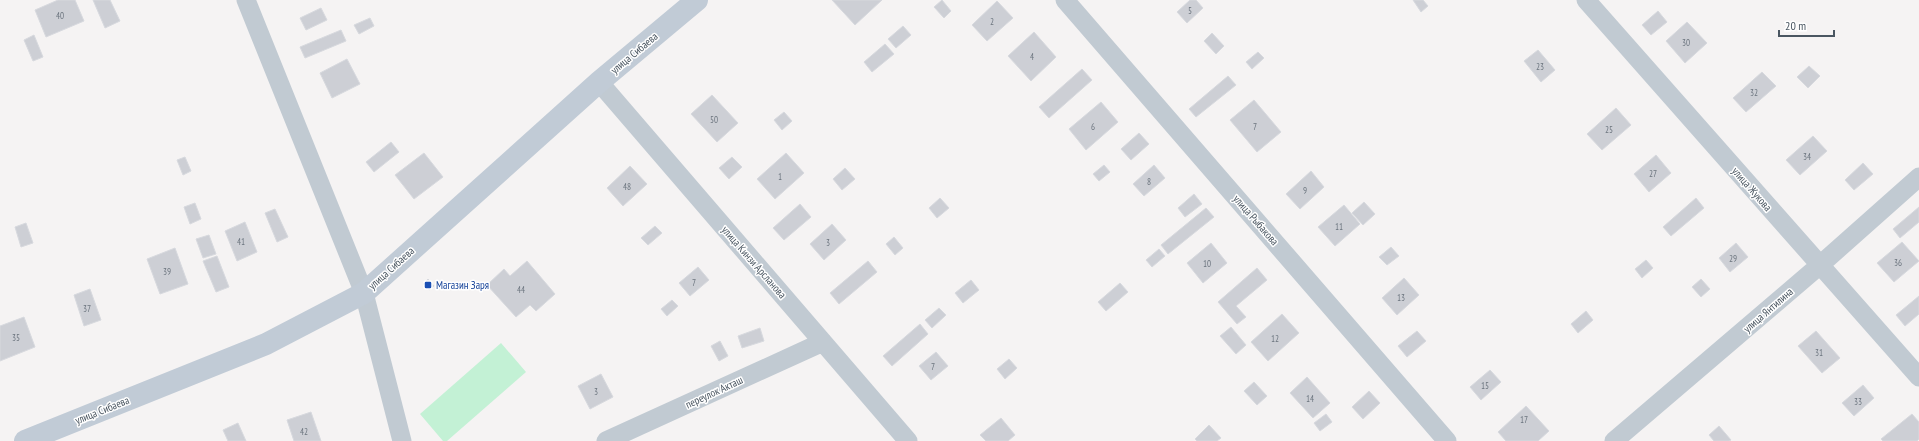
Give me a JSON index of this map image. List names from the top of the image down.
{
  "streets": {
    "main road": ["улица Сибаева"],
    "street": [
      "улица Жукова",
      "улица Рыбакова",
      "улица Кинзи Арсланова",
      "улица Янтилина",
      "переулок Акташ"
    ]
  },
  "crossings": [
    ["улица Сибаева", "улица Кинзи Арсланова"],
    ["улица Жукова", "улица Янтилина"],
    ["улица Кинзи Арсланова", "переулок Акташ"]
  ],
  "places": {
    "transit": ["Магазин Заря"]
  },
  "house_numbers": [
    "5",
    "40",
    "2",
    "30",
    "4",
    "23",
    "32",
    "50",
    "6",
    "7",
    "25",
    "34",
    "27",
    "1",
    "8",
    "48",
    "9",
    "11",
    "41",
    "3",
    "29",
    "36",
    "10",
    "39",
    "7",
    "44",
    "13",
    "37",
    "35",
    "12",
    "31",
    "7",
    "15",
    "3",
    "14",
    "33",
    "17",
    "42"
  ],
  "scale_bar": "20 m"
}
